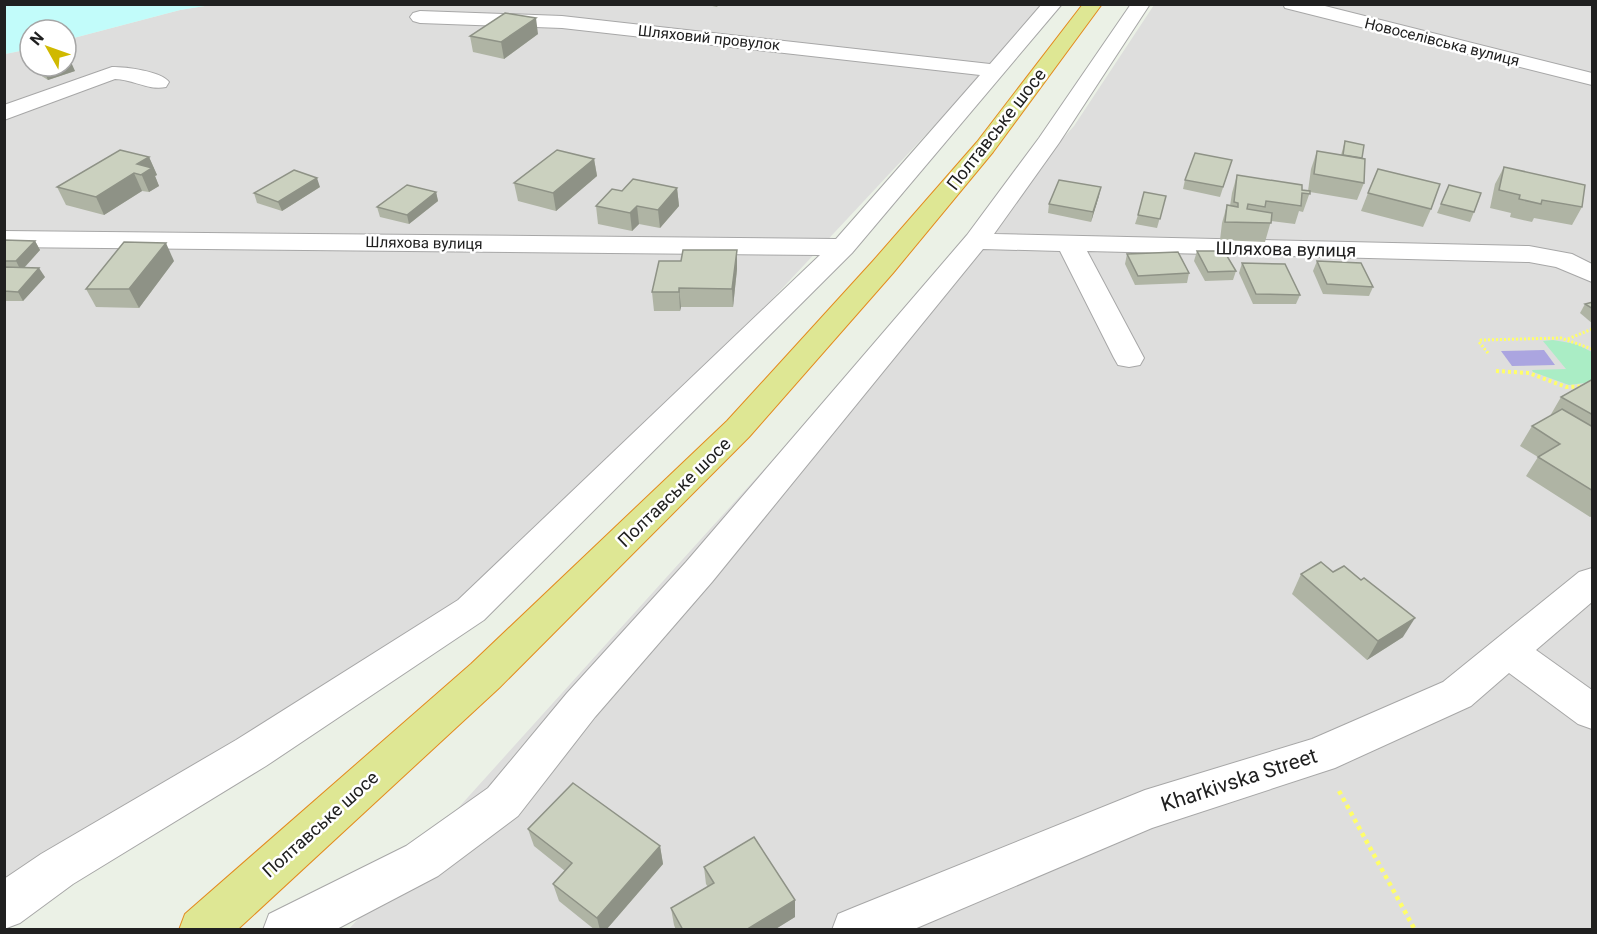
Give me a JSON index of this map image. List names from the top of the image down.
{
  "streets": {
    "highway": ["Полтавське шосе"],
    "street": [
      "Шляховий провулок",
      "Новоселівська вулиця",
      "Шляхова вулиця",
      "Kharkivska Street"
    ]
  },
  "north": "top left"
}
